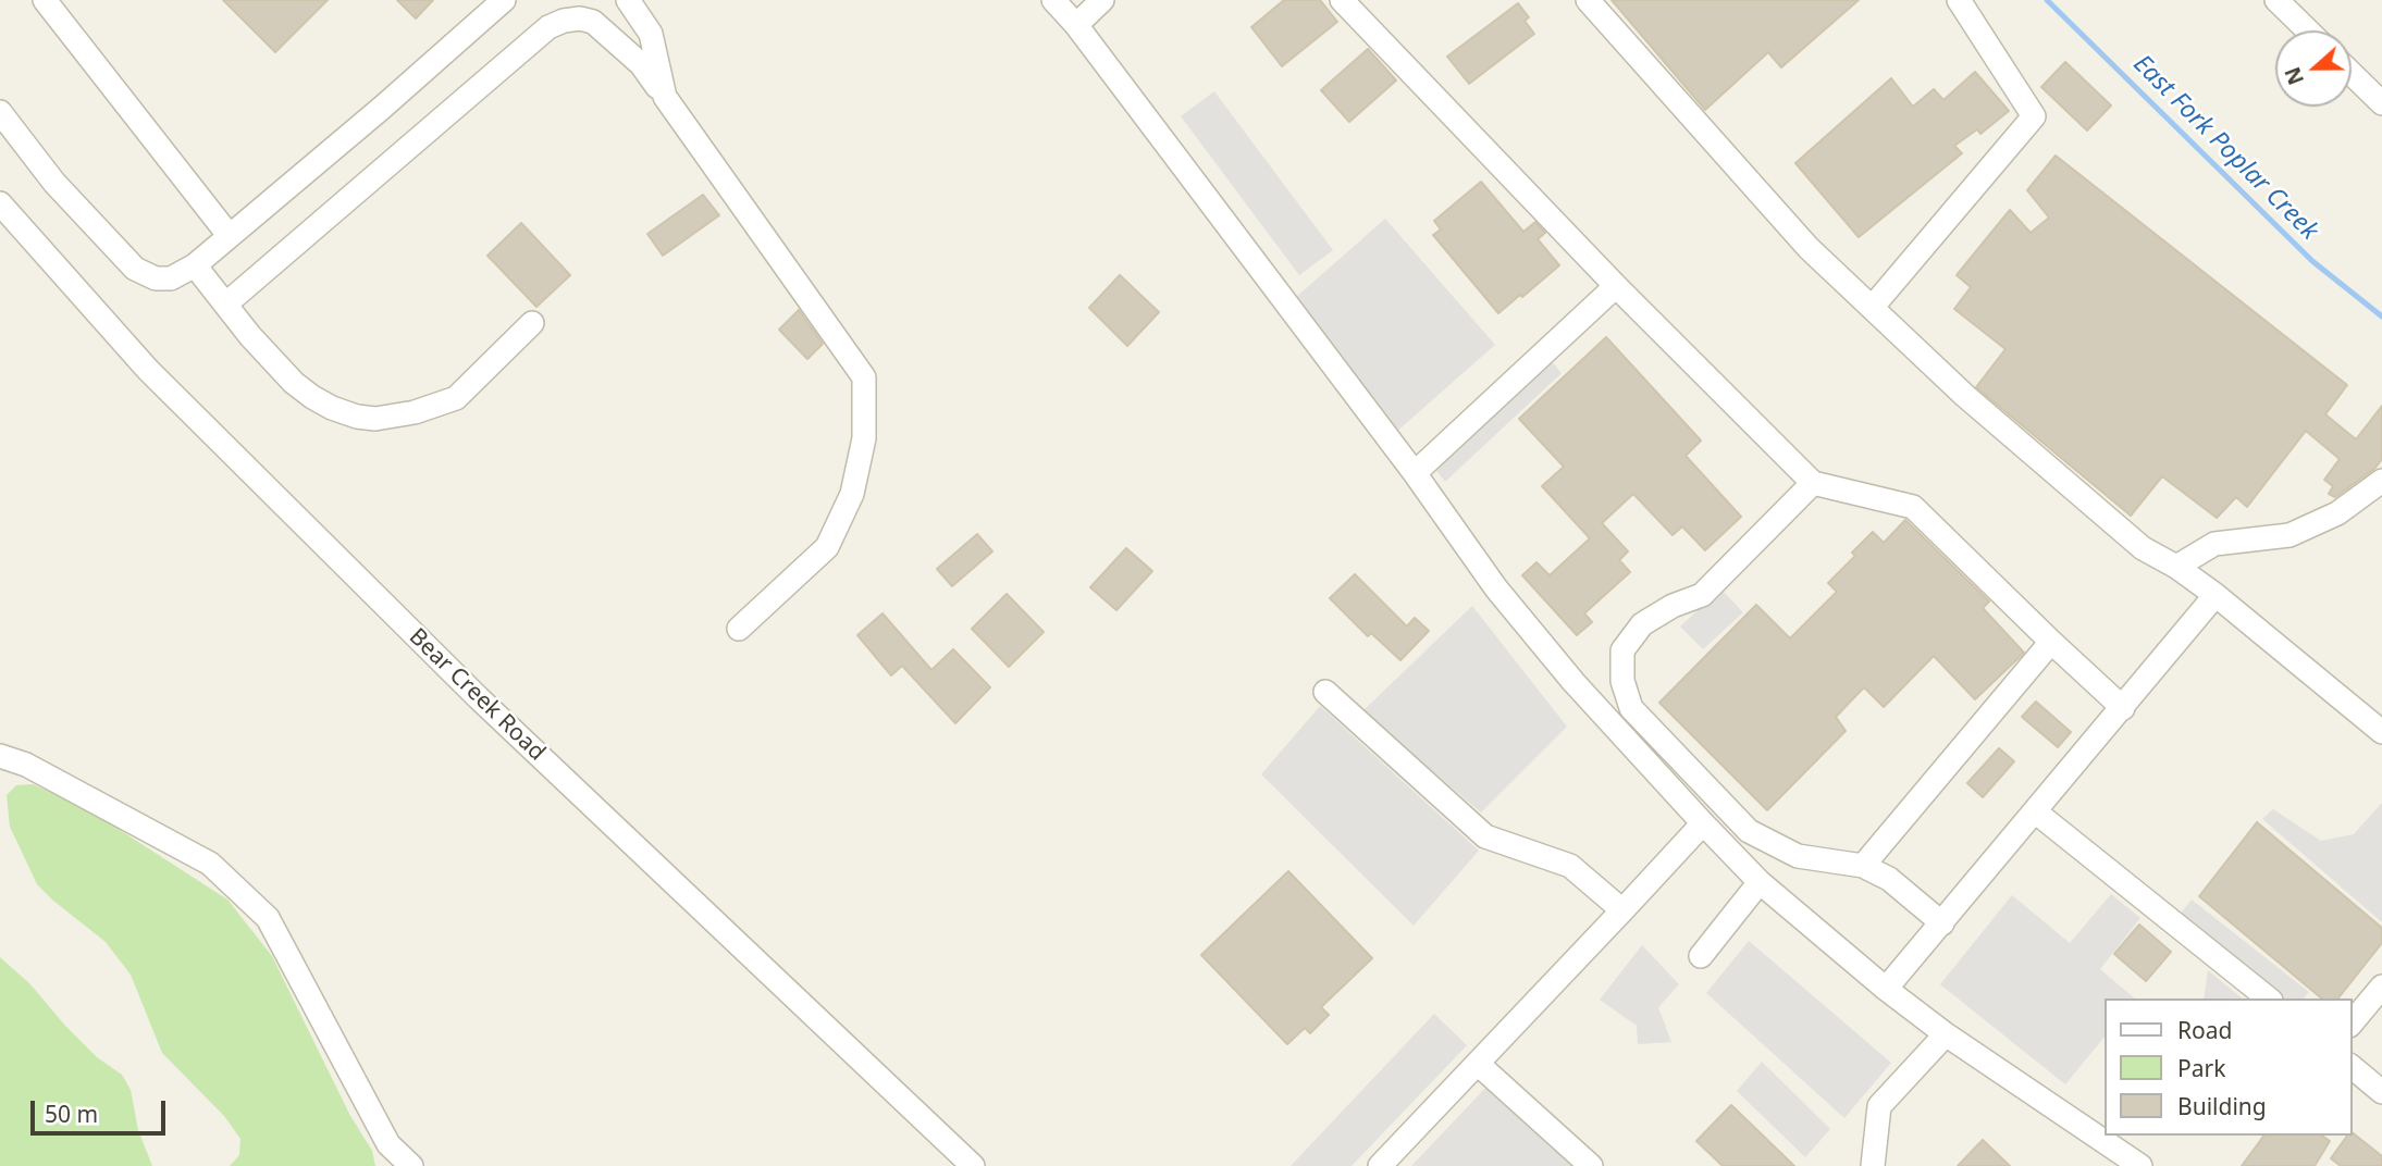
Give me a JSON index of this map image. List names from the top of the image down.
{
  "streets": {
    "street": ["Bear Creek Road"]
  },
  "water": ["East Fork Poplar Creek"],
  "legend": ["Road", "Park", "Building"],
  "scale_bar": "50 m",
  "north": "left"
}
